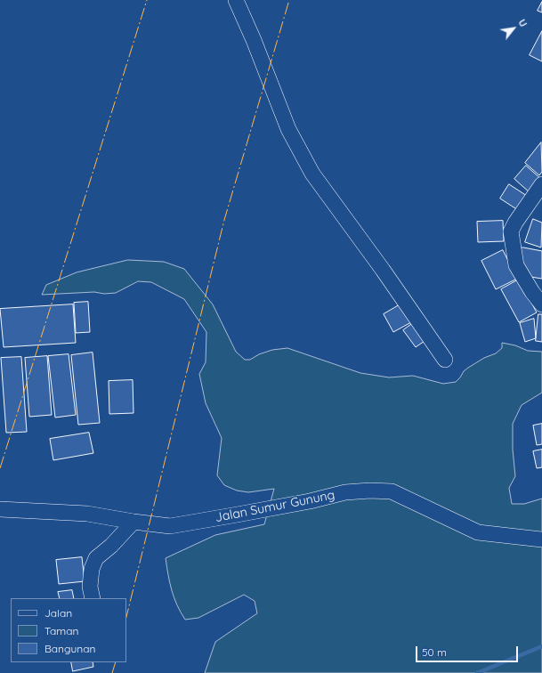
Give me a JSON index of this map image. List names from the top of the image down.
{
  "streets": {
    "street": ["Jalan Sumur Gunung"]
  },
  "legend": ["Jalan", "Taman", "Bangunan"],
  "scale_bar": "50 m",
  "north": "top right"
}
